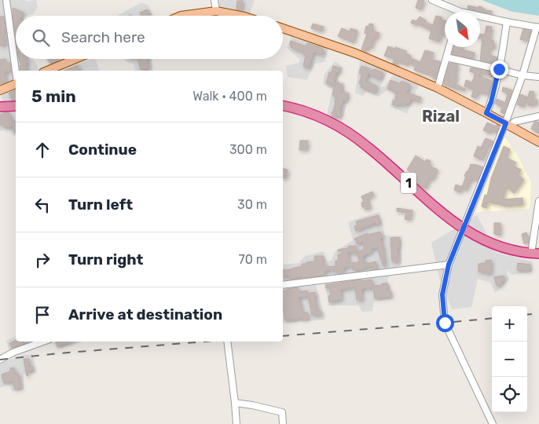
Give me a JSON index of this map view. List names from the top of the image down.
{
  "streets": {
    "highway": ["1"]
  },
  "districts": ["Rizal"],
  "north": "bottom right",
  "page": {
    "search": "Search here",
    "heading": ["5 min", "Walk · 400 m"],
    "list": [
      ["Continue", "300 m"],
      ["Turn left", "30 m"],
      ["Turn right", "70 m"],
      "Arrive at destination"
    ],
    "map_buttons": ["+", "−"]
  }
}
